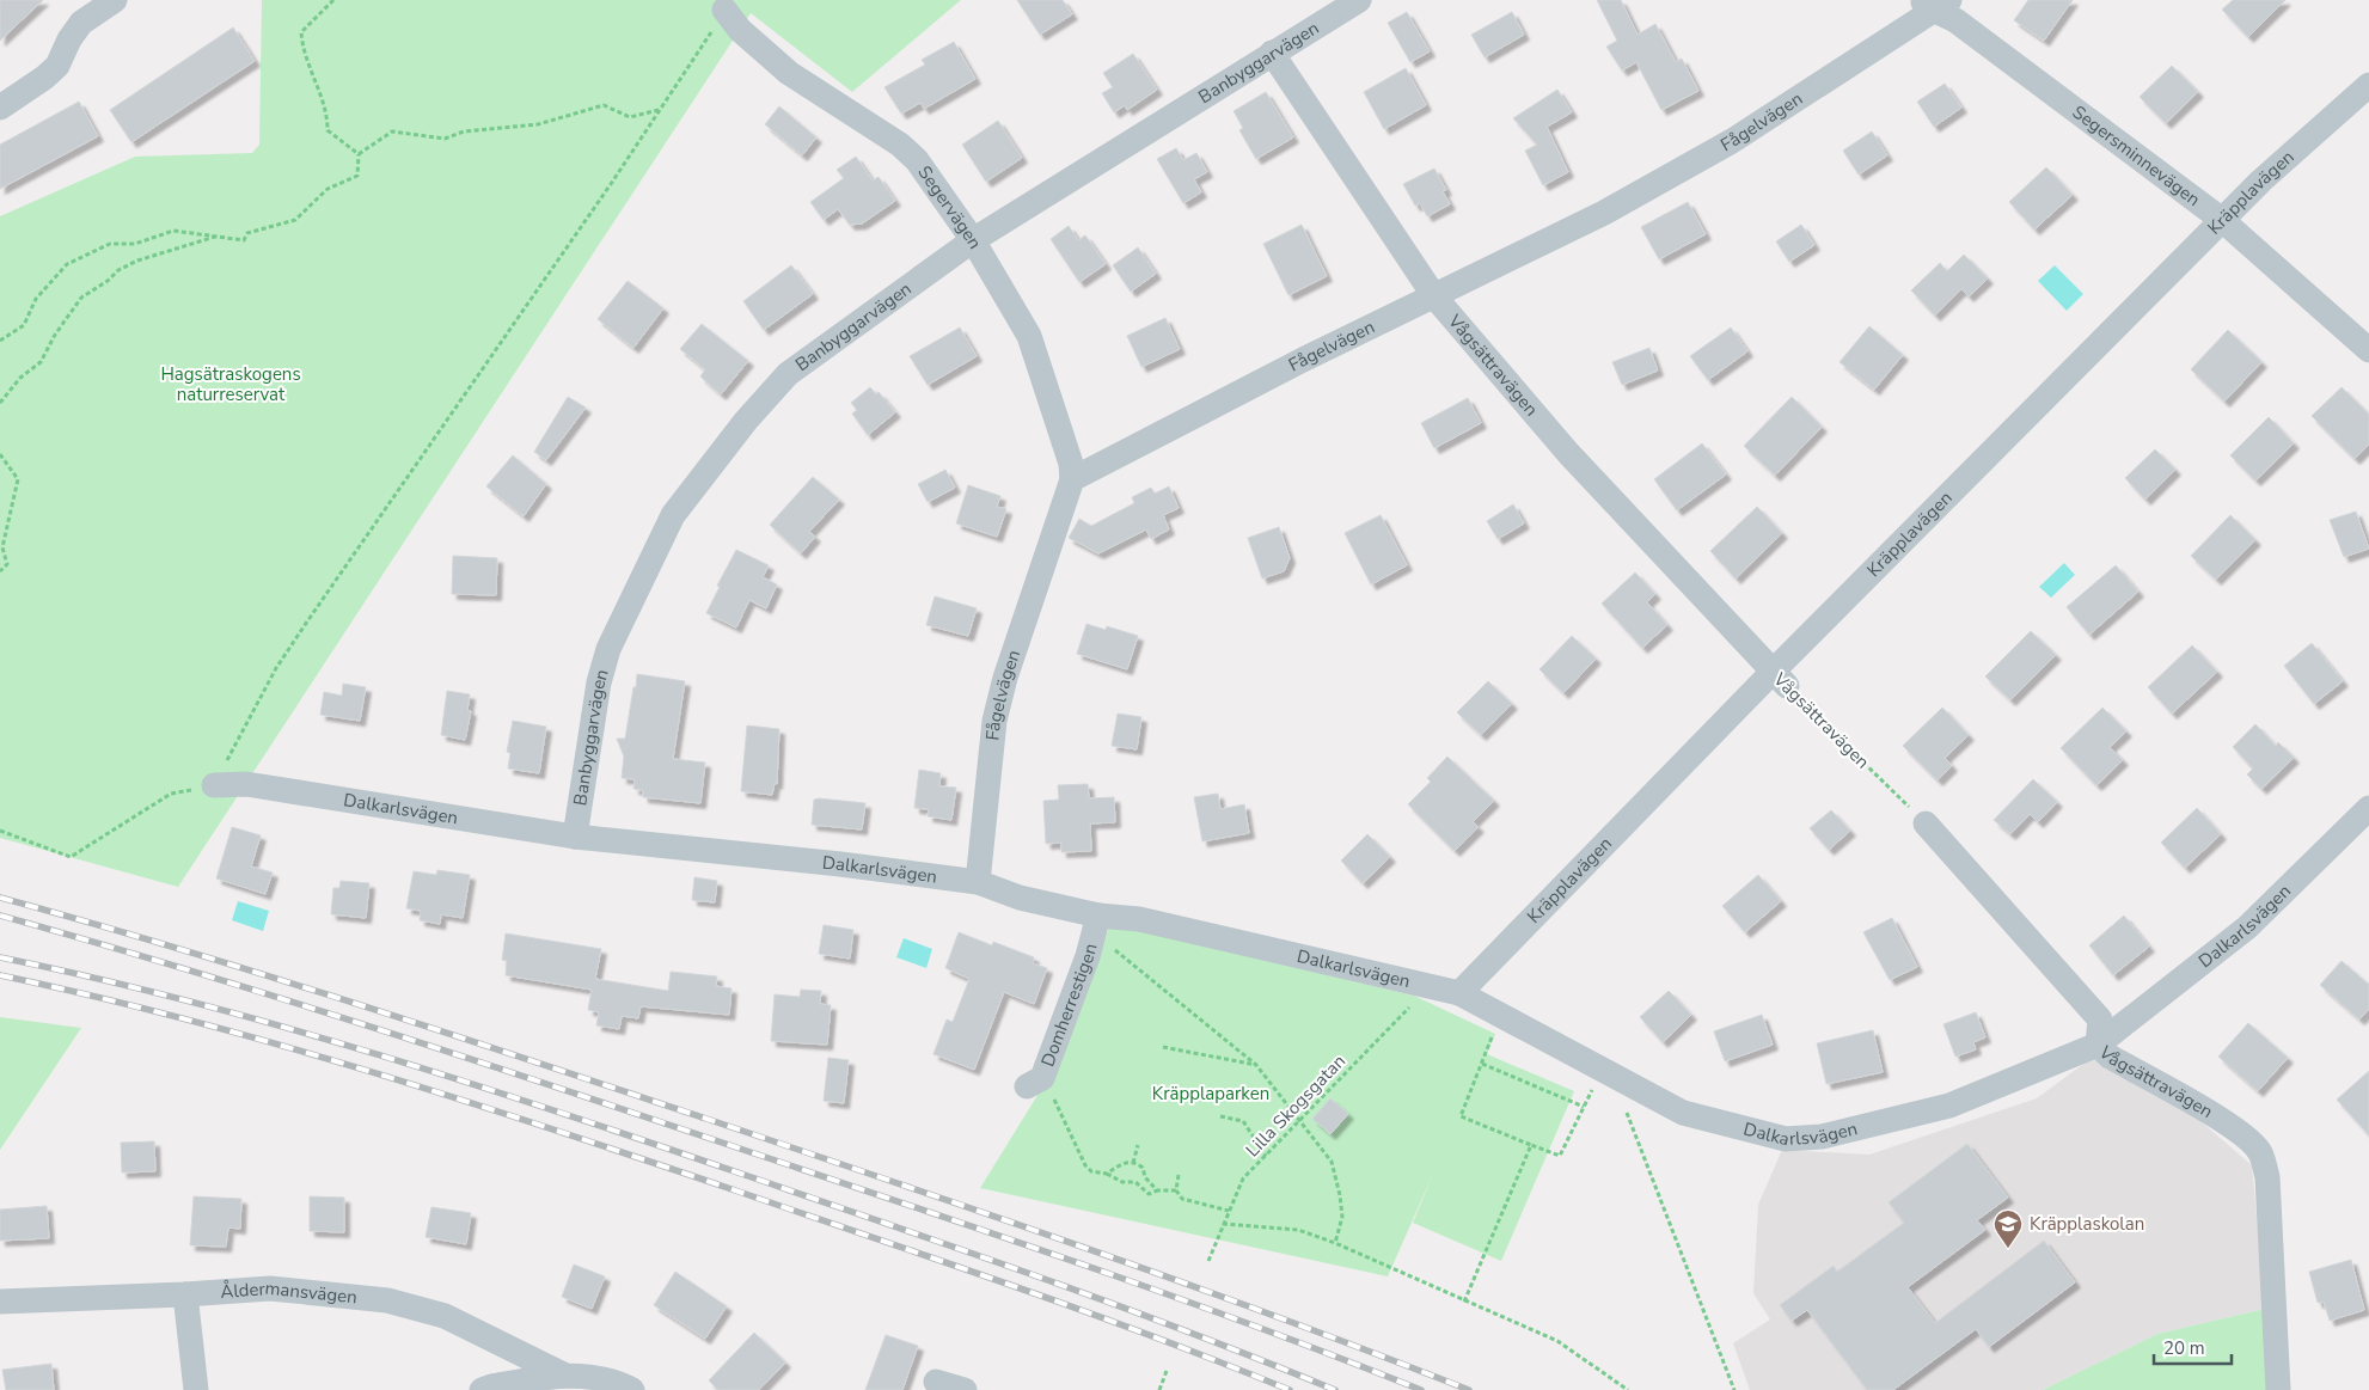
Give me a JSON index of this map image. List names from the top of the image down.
{
  "streets": {
    "street": [
      "Banbyggarvägen",
      "Fågelvägen",
      "Segersminnevägen",
      "Kräpplavägen",
      "Segervägen",
      "Vågsättravägen",
      "Dalkarlsvägen",
      "Domherrestigen",
      "Åldermansvägen"
    ],
    "path": ["Lilla Skogsgatan"]
  },
  "crossings": [
    ["Banbyggarvägen", "Segervägen"],
    ["Banbyggarvägen", "Vågsättravägen"],
    ["Banbyggarvägen", "Dalkarlsvägen"],
    ["Fågelvägen", "Segersminnevägen"],
    ["Fågelvägen", "Segervägen"],
    ["Fågelvägen", "Vågsättravägen"],
    ["Fågelvägen", "Dalkarlsvägen"],
    ["Segersminnevägen", "Kräpplavägen"],
    ["Kräpplavägen", "Vågsättravägen"],
    ["Kräpplavägen", "Dalkarlsvägen"],
    ["Vågsättravägen", "Dalkarlsvägen"],
    ["Dalkarlsvägen", "Domherrestigen"],
    ["Dalkarlsvägen", "Lilla Skogsgatan"]
  ],
  "parks": ["Hagsätraskogens naturreservat", "Kräpplaparken"],
  "places": {
    "school or university": ["Kräpplaskolan"]
  },
  "scale_bar": "20 m"
}
